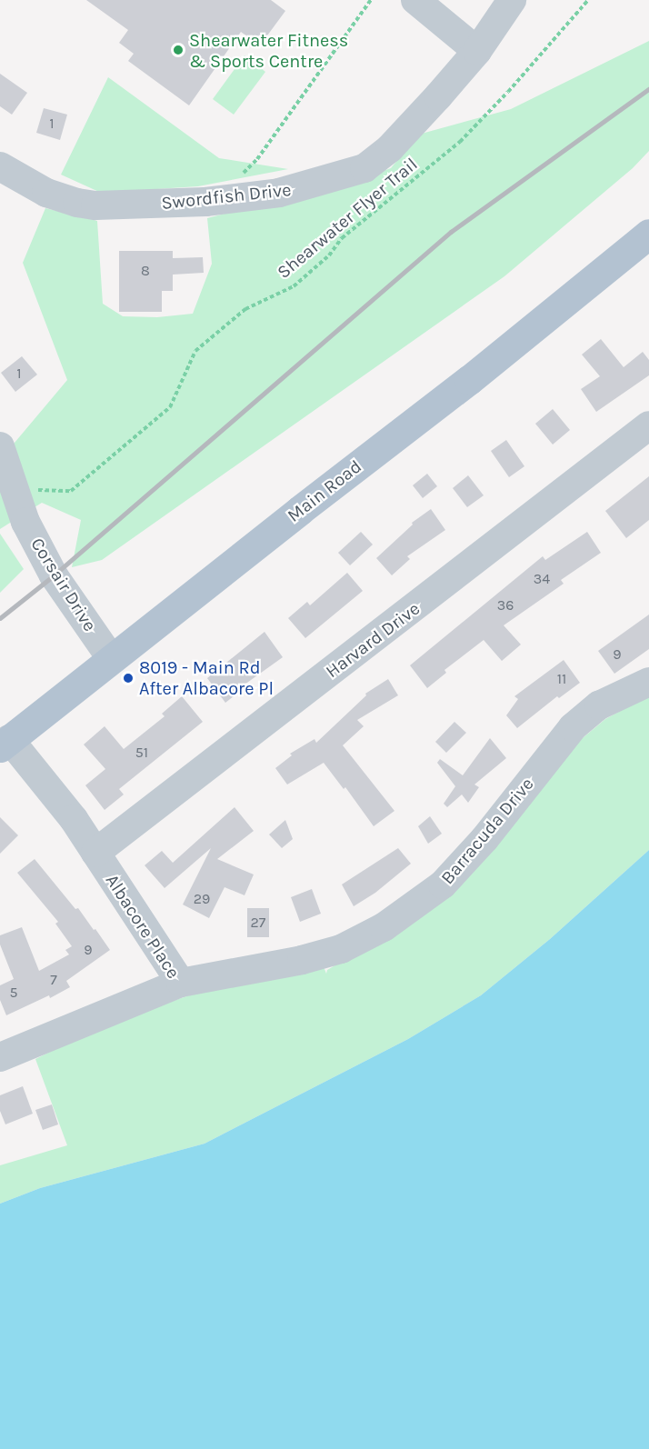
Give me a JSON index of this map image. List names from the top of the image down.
{
  "streets": {
    "main road": ["Main Road"],
    "street": [
      "Swordfish Drive",
      "Corsair Drive",
      "Harvard Drive",
      "Barracuda Drive",
      "Albacore Place"
    ],
    "path": ["Shearwater Flyer Trail"]
  },
  "crossings": [
    ["Shearwater Flyer Trail", "Corsair Drive"],
    ["Main Road", "Corsair Drive"],
    ["Main Road", "Albacore Place"],
    ["Harvard Drive", "Albacore Place"],
    ["Barracuda Drive", "Albacore Place"]
  ],
  "places": ["Shearwater Fitness & Sports Centre", "8019 - Main Rd After Albacore Pl"],
  "house_numbers": [
    "1",
    "8",
    "1",
    "34",
    "36",
    "9",
    "11",
    "51",
    "29",
    "27",
    "9",
    "7",
    "5"
  ]
}
